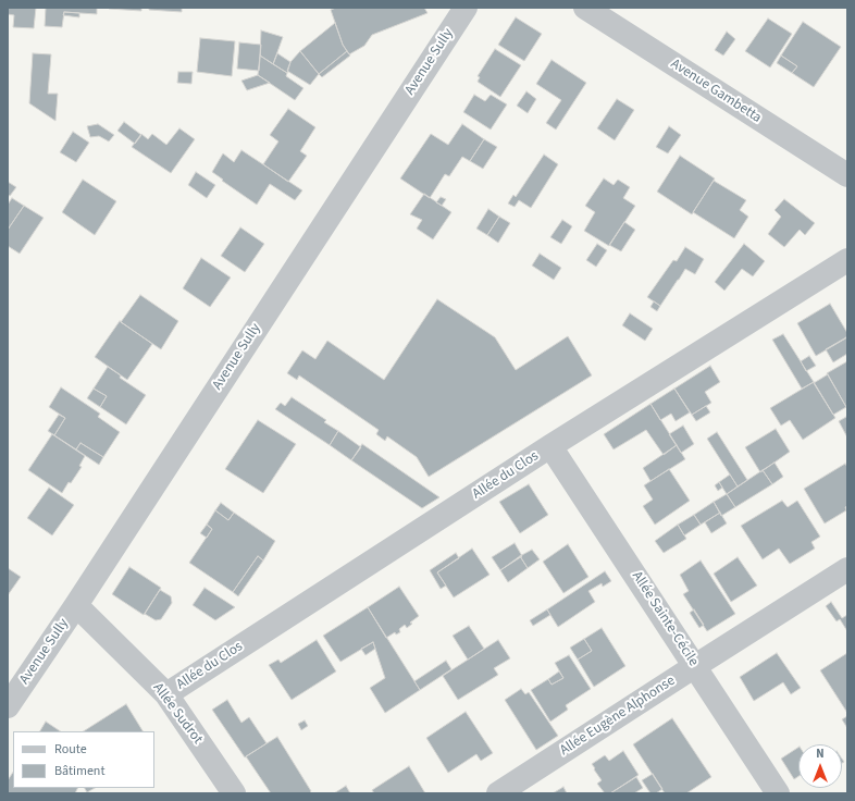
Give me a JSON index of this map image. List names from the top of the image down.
{
  "streets": {
    "street": [
      "Avenue Sully",
      "Avenue Gambetta",
      "Allée du Clos",
      "Allée Sainte-Cécile",
      "Allée Sudrot",
      "Allée Eugène Alphonse"
    ]
  },
  "crossings": [
    ["Avenue Sully", "Allée Sudrot"],
    ["Allée du Clos", "Allée Sainte-Cécile"],
    ["Allée du Clos", "Allée Sudrot"],
    ["Allée Sainte-Cécile", "Allée Eugène Alphonse"]
  ],
  "legend": ["Route", "Bâtiment"],
  "north": "top"
}
